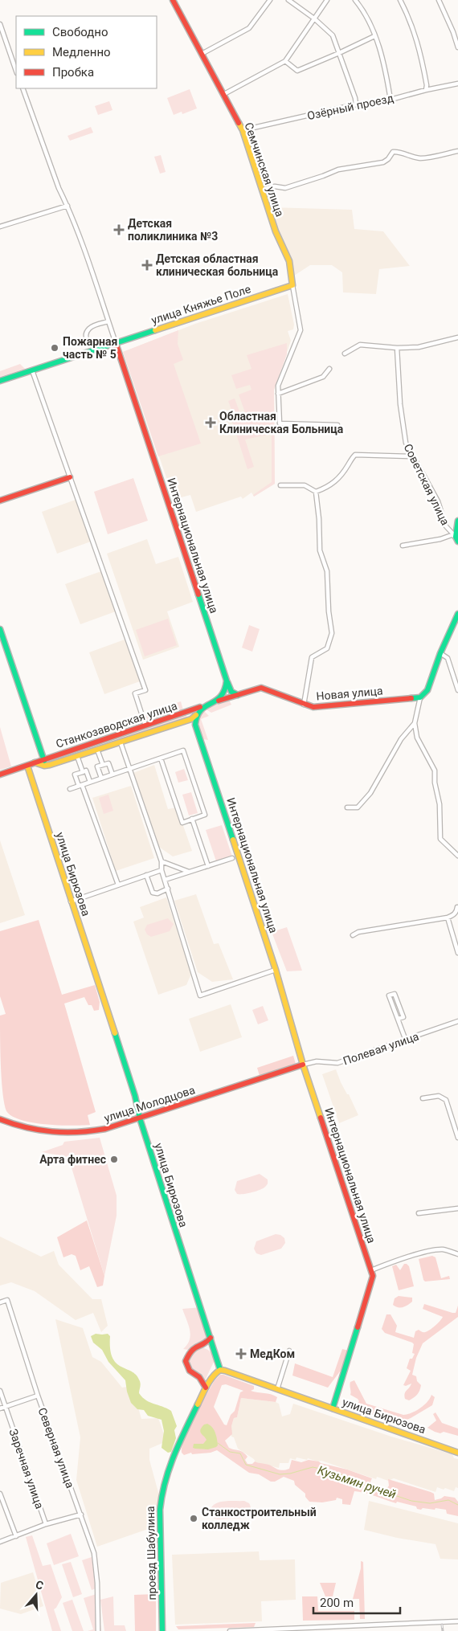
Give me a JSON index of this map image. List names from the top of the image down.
{
  "streets": {
    "main road": [
      "Семчинская улица",
      "улица Княжье Поле",
      "Интернациональная улица",
      "Новая улица",
      "Станкозаводская улица",
      "улица Бирюзова",
      "улица Молодцова",
      "проезд Шабулина"
    ],
    "street": [
      "Озёрный проезд",
      "Советская улица",
      "Полевая улица",
      "Северная улица",
      "Заречная улица"
    ]
  },
  "crossings": [
    ["Озёрный проезд", "Семчинская улица"],
    ["Семчинская улица", "улица Княжье Поле"],
    ["улица Княжье Поле", "Интернациональная улица"],
    ["Интернациональная улица", "Новая улица"],
    ["Интернациональная улица", "Станкозаводская улица"],
    ["Интернациональная улица", "улица Бирюзова"],
    ["Интернациональная улица", "Полевая улица"],
    ["Интернациональная улица", "улица Молодцова"],
    ["Станкозаводская улица", "улица Бирюзова"],
    ["улица Бирюзова", "улица Молодцова"],
    ["улица Бирюзова", "проезд Шабулина"],
    ["Полевая улица", "улица Молодцова"]
  ],
  "water": ["Кузьмин ручей"],
  "places": {
    "health": [
      "Детская поликлиника №3",
      "Детская областная клиническая больница",
      "Областная Клиническая Больница",
      "МедКом"
    ],
    "other": ["Пожарная часть № 5", "Арта фитнес", "Станкостроительный колледж"]
  },
  "legend": ["Свободно", "Медленно", "Пробка"],
  "scale_bar": "200 m",
  "north": "top"
}
